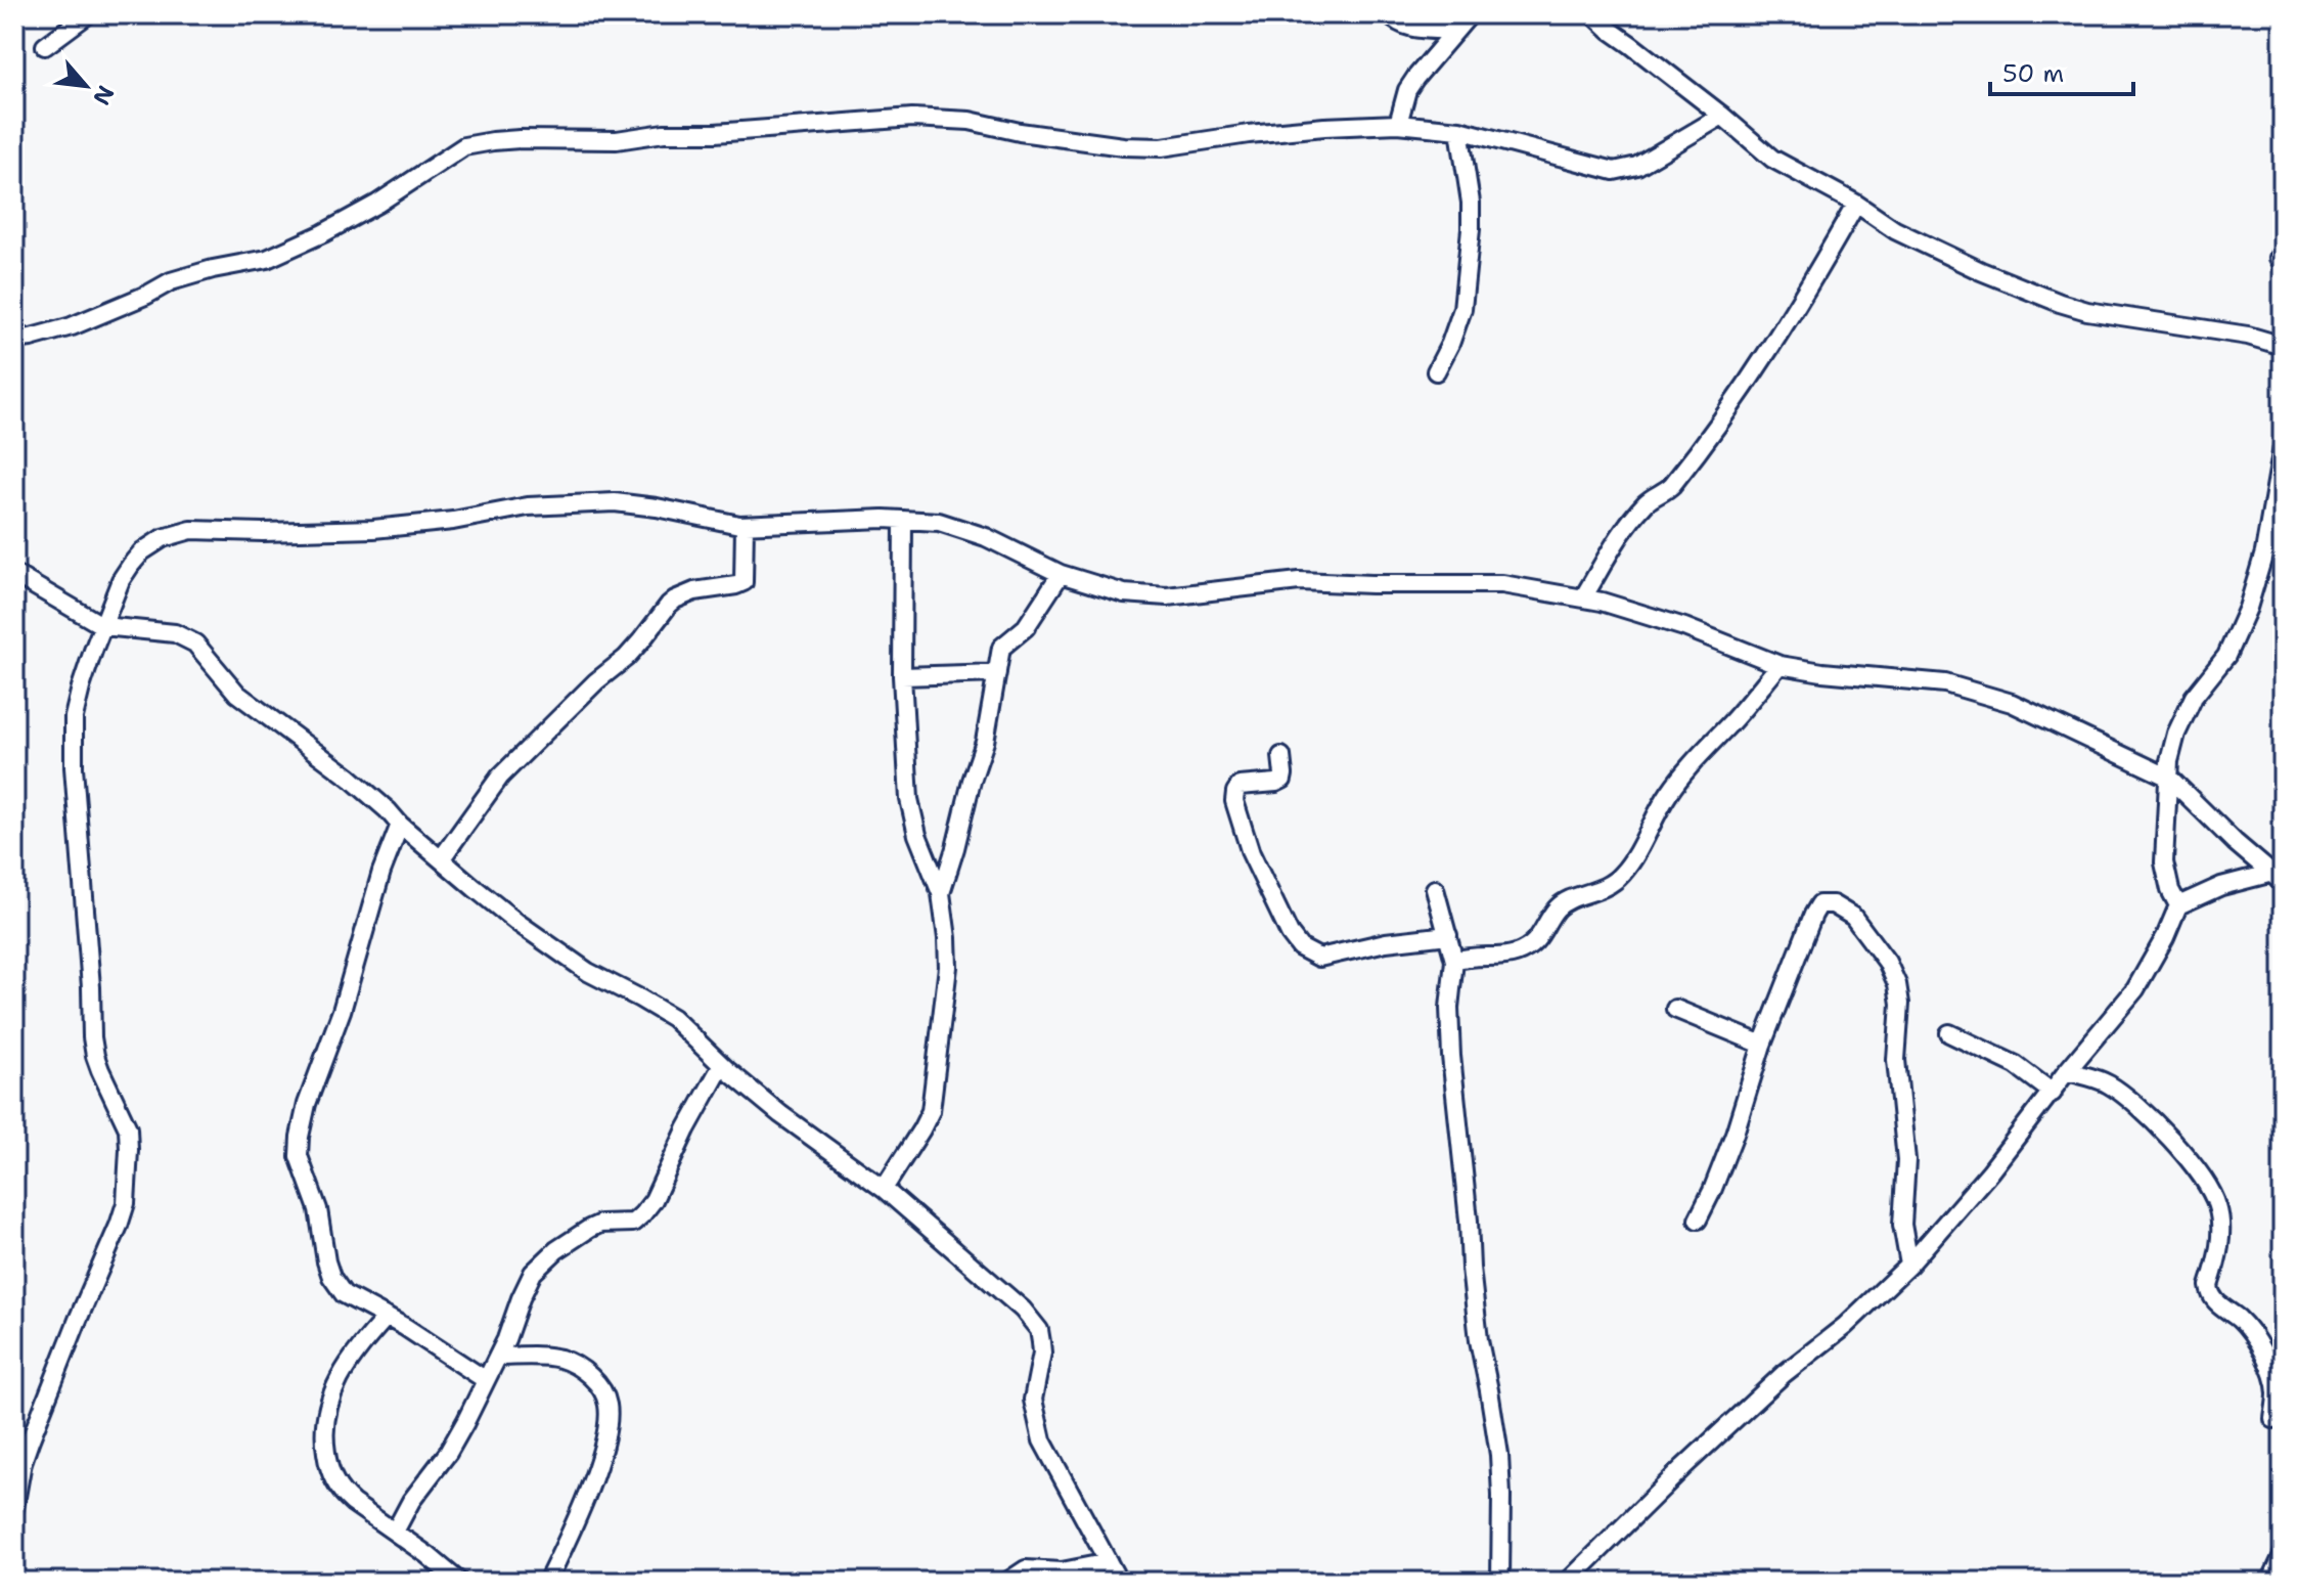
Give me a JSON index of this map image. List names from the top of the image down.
{
  "scale_bar": "50 m",
  "north": "bottom right"
}
